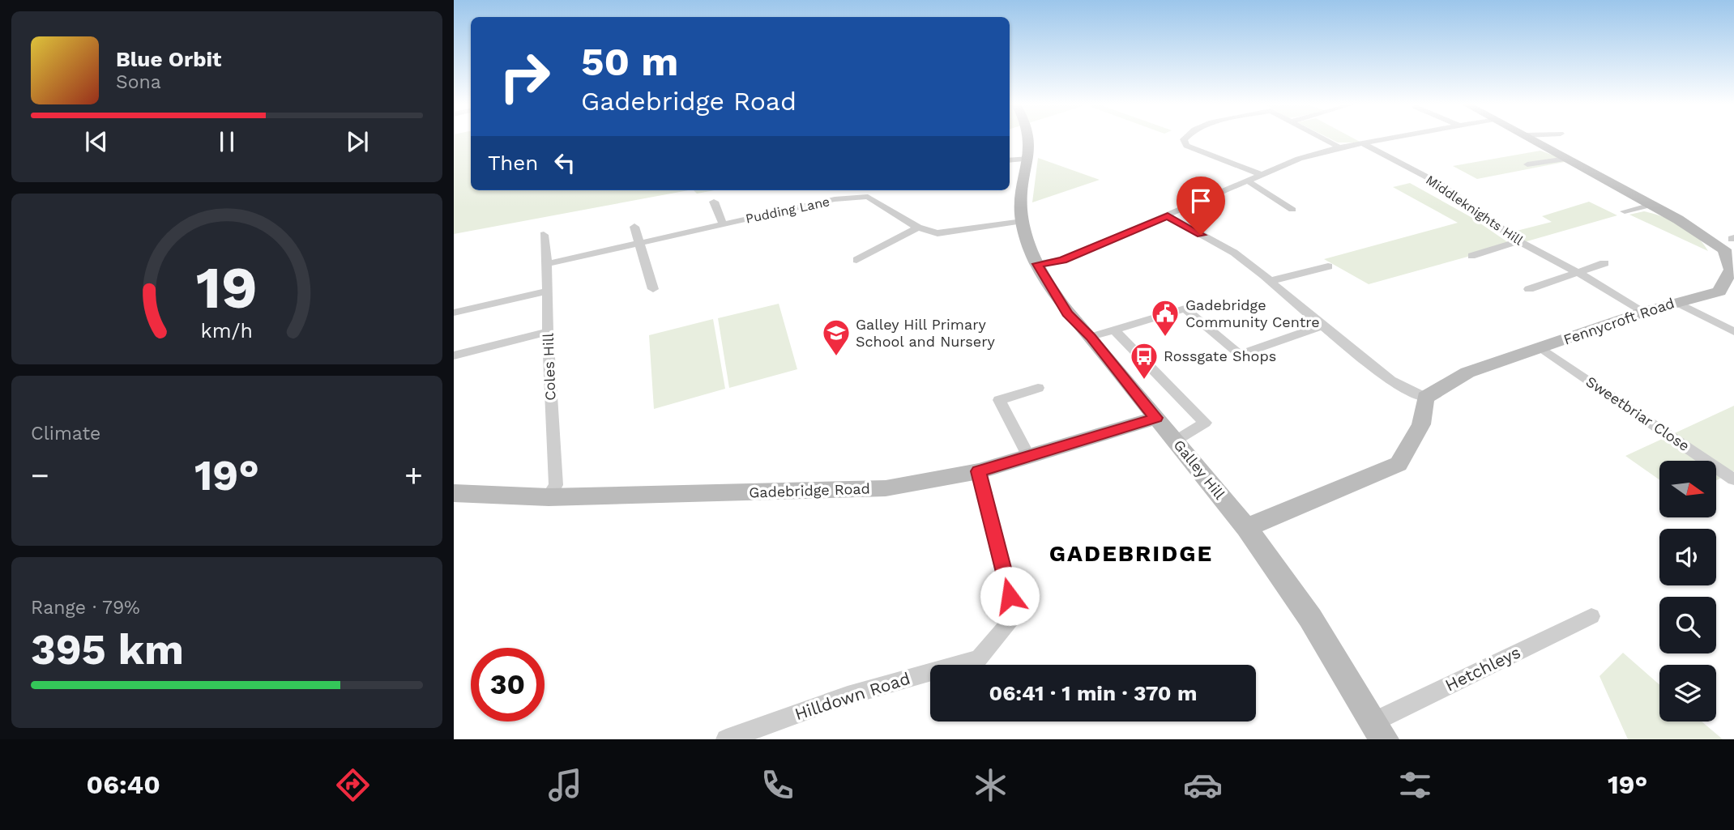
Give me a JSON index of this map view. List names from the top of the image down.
{
  "streets": {
    "street": [
      "Pudding Lane",
      "Middleknights Hill",
      "Fennycroft Road",
      "Coles Hill",
      "Sweetbriar Close",
      "Galley Hill",
      "Gadebridge Road",
      "Hetchleys",
      "Hilldown Road"
    ]
  },
  "crossings": [
    ["Pudding Lane", "Coles Hill"],
    ["Pudding Lane", "Galley Hill"],
    ["Middleknights Hill", "Fennycroft Road"],
    ["Fennycroft Road", "Sweetbriar Close"],
    ["Coles Hill", "Gadebridge Road"],
    ["Galley Hill", "Gadebridge Road"],
    ["Galley Hill", "Hetchleys"],
    ["Gadebridge Road", "Hilldown Road"]
  ],
  "districts": ["GADEBRIDGE"],
  "places": {
    "public building": ["Gadebridge Community Centre"],
    "school or university": ["Galley Hill Primary School and Nursery"],
    "bus stop": ["Rossgate Shops"]
  },
  "north": "right",
  "page": {
    "turn": ["50 m", "Gadebridge Road"],
    "song": ["Blue Orbit", "Sona"],
    "then": "Then",
    "tile": [
      "Climate",
      ["Range · 79%", "395 km"]
    ],
    "heat": ["−", "19°", "+"],
    "limit": "30",
    "trip": "06:41 · 1 min · 370 m",
    "tabs": ["06:40", "19°"],
    "gauge": ["19", "km/h"]
  }
}
